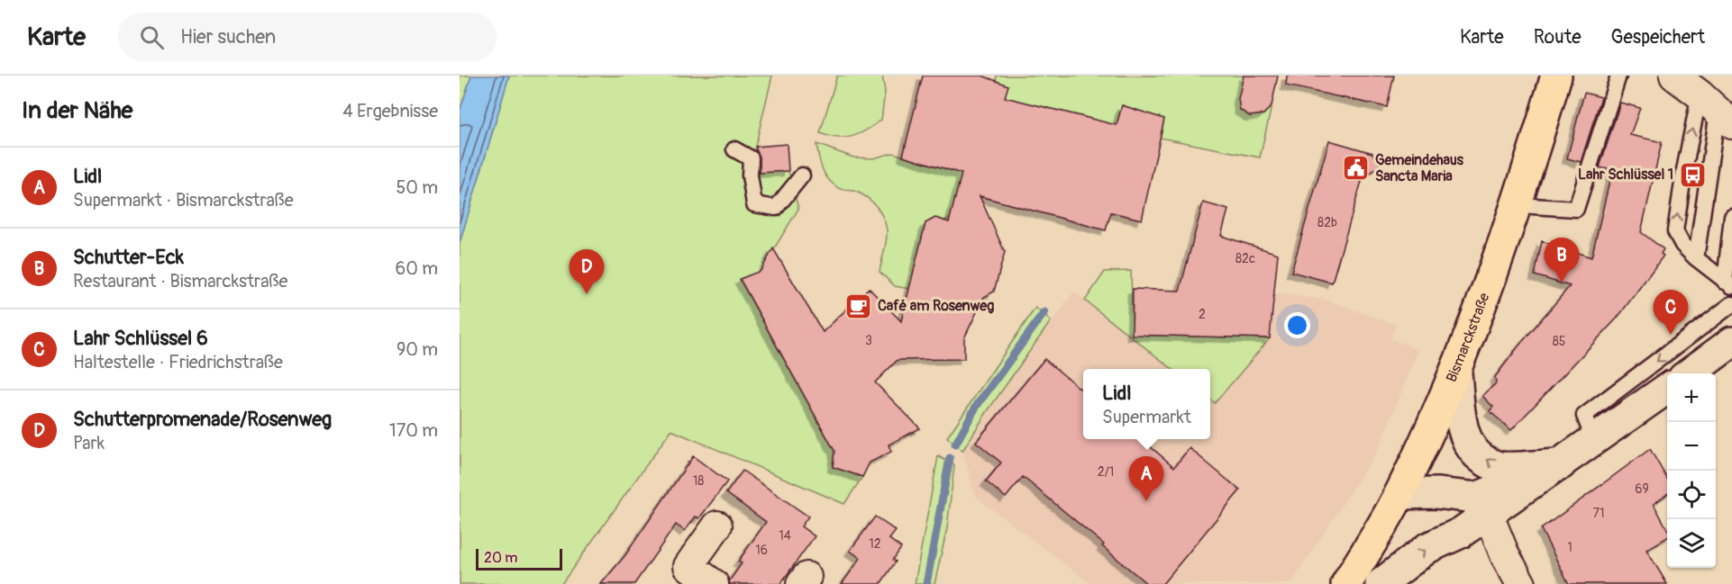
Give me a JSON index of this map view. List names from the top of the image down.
{
  "streets": {
    "main road": ["Bismarckstraße"]
  },
  "places": {
    "public building": ["Gemeindehaus Sancta Maria"],
    "bus stop": ["Lahr Schlüssel 1"],
    "cafe": ["Café am Rosenweg"]
  },
  "house_numbers": [
    "82b",
    "82c",
    "2",
    "3",
    "85",
    "2/1",
    "18",
    "69",
    "71",
    "14",
    "12",
    "1",
    "16"
  ],
  "scale_bar": "20 m",
  "page": {
    "header": "Karte",
    "search": "Hier suchen",
    "nav": ["Karte", "Route", "Gespeichert"],
    "heading": ["In der Nähe", "4 Ergebnisse"],
    "list": [
      {
        "mark": "A",
        "name": "Lidl",
        "note": "Supermarkt · Bismarckstraße",
        "value": "50 m"
      },
      {
        "mark": "B",
        "name": "Schutter-Eck",
        "note": "Restaurant · Bismarckstraße",
        "value": "60 m"
      },
      {
        "mark": "C",
        "name": "Lahr Schlüssel 6",
        "note": "Haltestelle · Friedrichstraße",
        "value": "90 m"
      },
      {
        "mark": "D",
        "name": "Schutterpromenade/Rosenweg",
        "note": "Park",
        "value": "170 m"
      }
    ],
    "pins": [
      "B",
      "D",
      "C",
      "A"
    ],
    "popup": ["Lidl", "Supermarkt"],
    "map_buttons": ["+", "−"],
    "scale": "20 m"
  }
}
